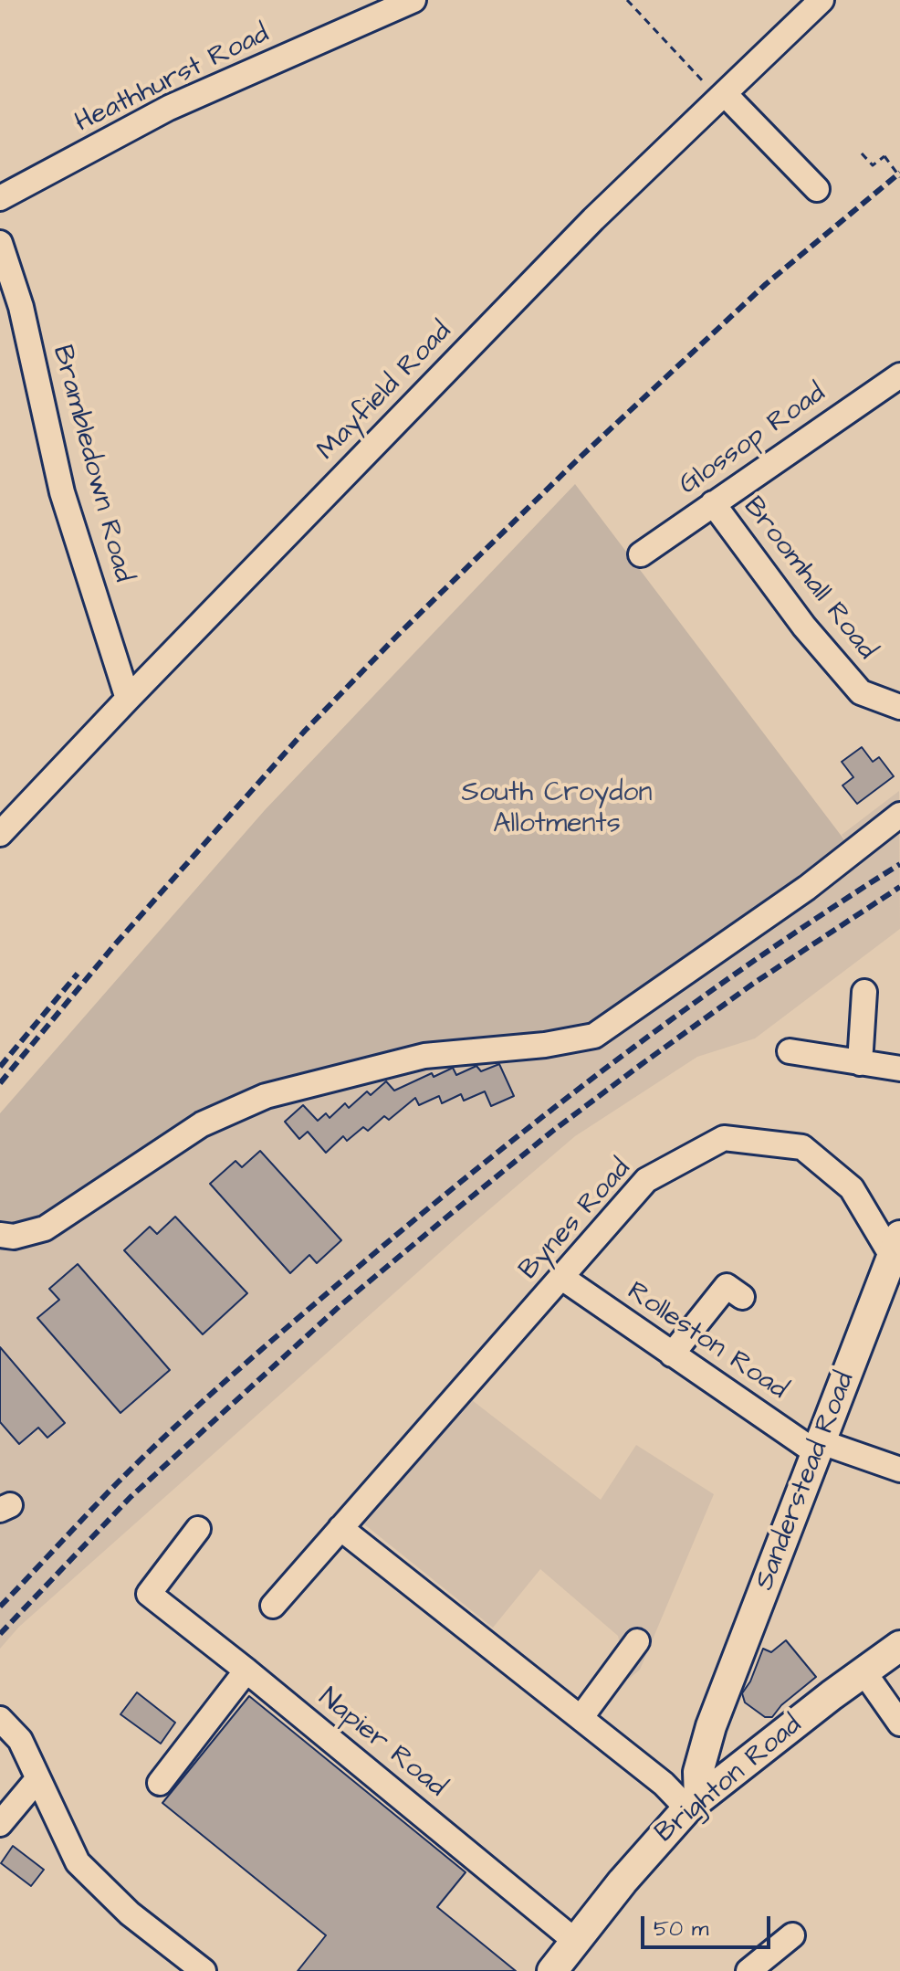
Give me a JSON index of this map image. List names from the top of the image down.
{
  "streets": {
    "main road": ["Sanderstead Road", "Brighton Road"],
    "street": [
      "Heathhurst Road",
      "Mayfield Road",
      "Glossop Road",
      "Brambledown Road",
      "Broomhall Road",
      "Bynes Road",
      "Rolleston Road",
      "Napier Road"
    ]
  },
  "crossings": [
    ["Mayfield Road", "Brambledown Road"],
    ["Glossop Road", "Broomhall Road"],
    ["Bynes Road", "Rolleston Road"],
    ["Bynes Road", "Sanderstead Road"],
    ["Rolleston Road", "Sanderstead Road"],
    ["Sanderstead Road", "Brighton Road"],
    ["Napier Road", "Brighton Road"]
  ],
  "parks": ["South Croydon Allotments"],
  "scale_bar": "50 m"
}
